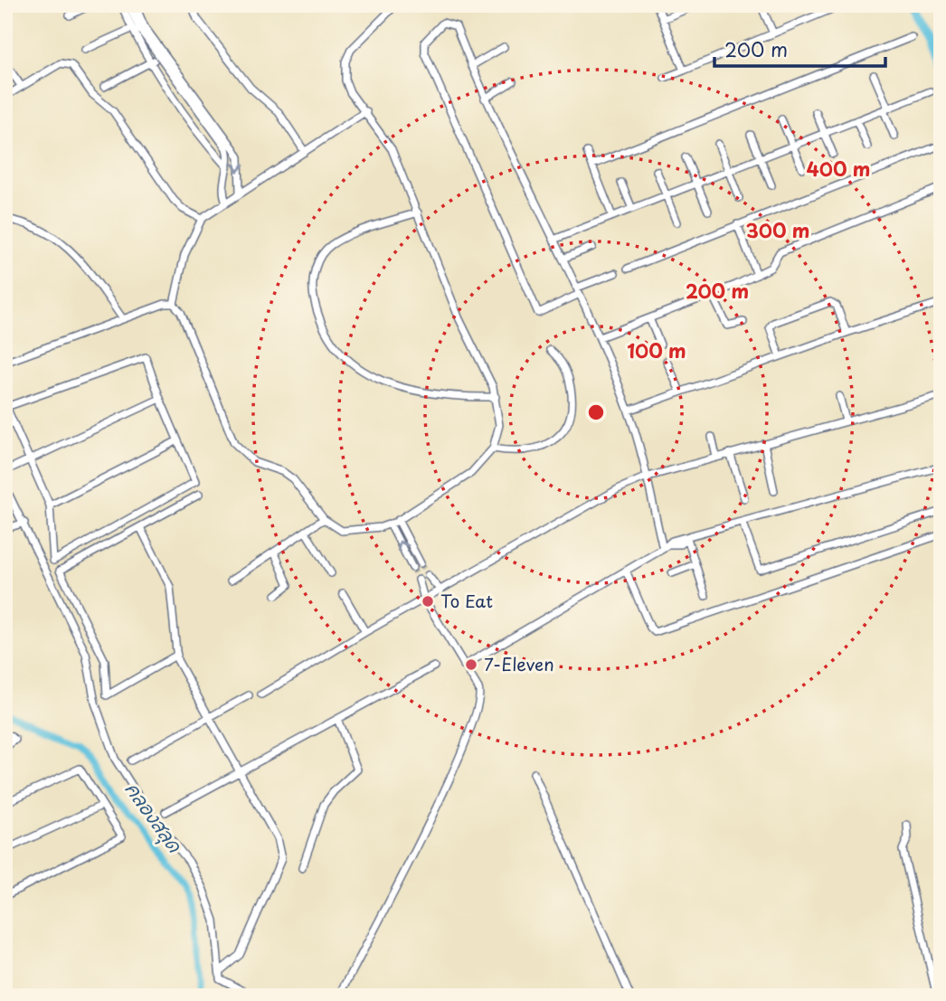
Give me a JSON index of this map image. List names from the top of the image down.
{
  "water": ["คลองสลุด"],
  "places": ["To Eat", "7-Eleven"],
  "scale_bar": "200 m",
  "rings": [
    "400 m",
    "300 m",
    "200 m",
    "100 m"
  ]
}
